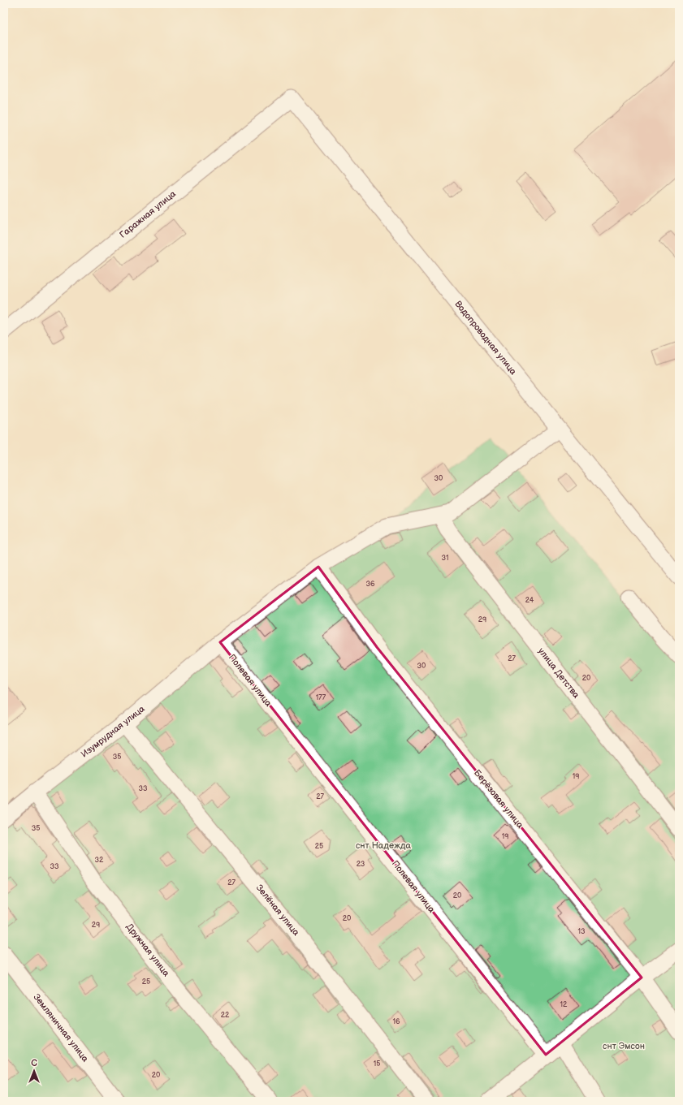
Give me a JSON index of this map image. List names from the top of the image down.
{
  "streets": {
    "street": [
      "Гаражная улица",
      "Водопроводная улица",
      "улица Детства",
      "Полевая улица",
      "Изумрудная улица",
      "Берёзовая улица",
      "Зелёная улица",
      "Дружная улица",
      "Земляничная улица"
    ]
  },
  "crossings": [
    ["Гаражная улица", "Водопроводная улица"],
    ["Водопроводная улица", "Изумрудная улица"],
    ["улица Детства", "Изумрудная улица"],
    ["Полевая улица", "Изумрудная улица"],
    ["Изумрудная улица", "Берёзовая улица"],
    ["Изумрудная улица", "Зелёная улица"],
    ["Изумрудная улица", "Дружная улица"]
  ],
  "parks": ["снт Надежда", "снт Эмсон"],
  "house_numbers": [
    "30",
    "31",
    "36",
    "24",
    "29",
    "27",
    "30",
    "20",
    "177",
    "35",
    "19",
    "33",
    "27",
    "35",
    "19",
    "25",
    "32",
    "23",
    "33",
    "27",
    "20",
    "20",
    "29",
    "13",
    "25",
    "12",
    "22",
    "16",
    "15",
    "20"
  ],
  "north": "top"
}
